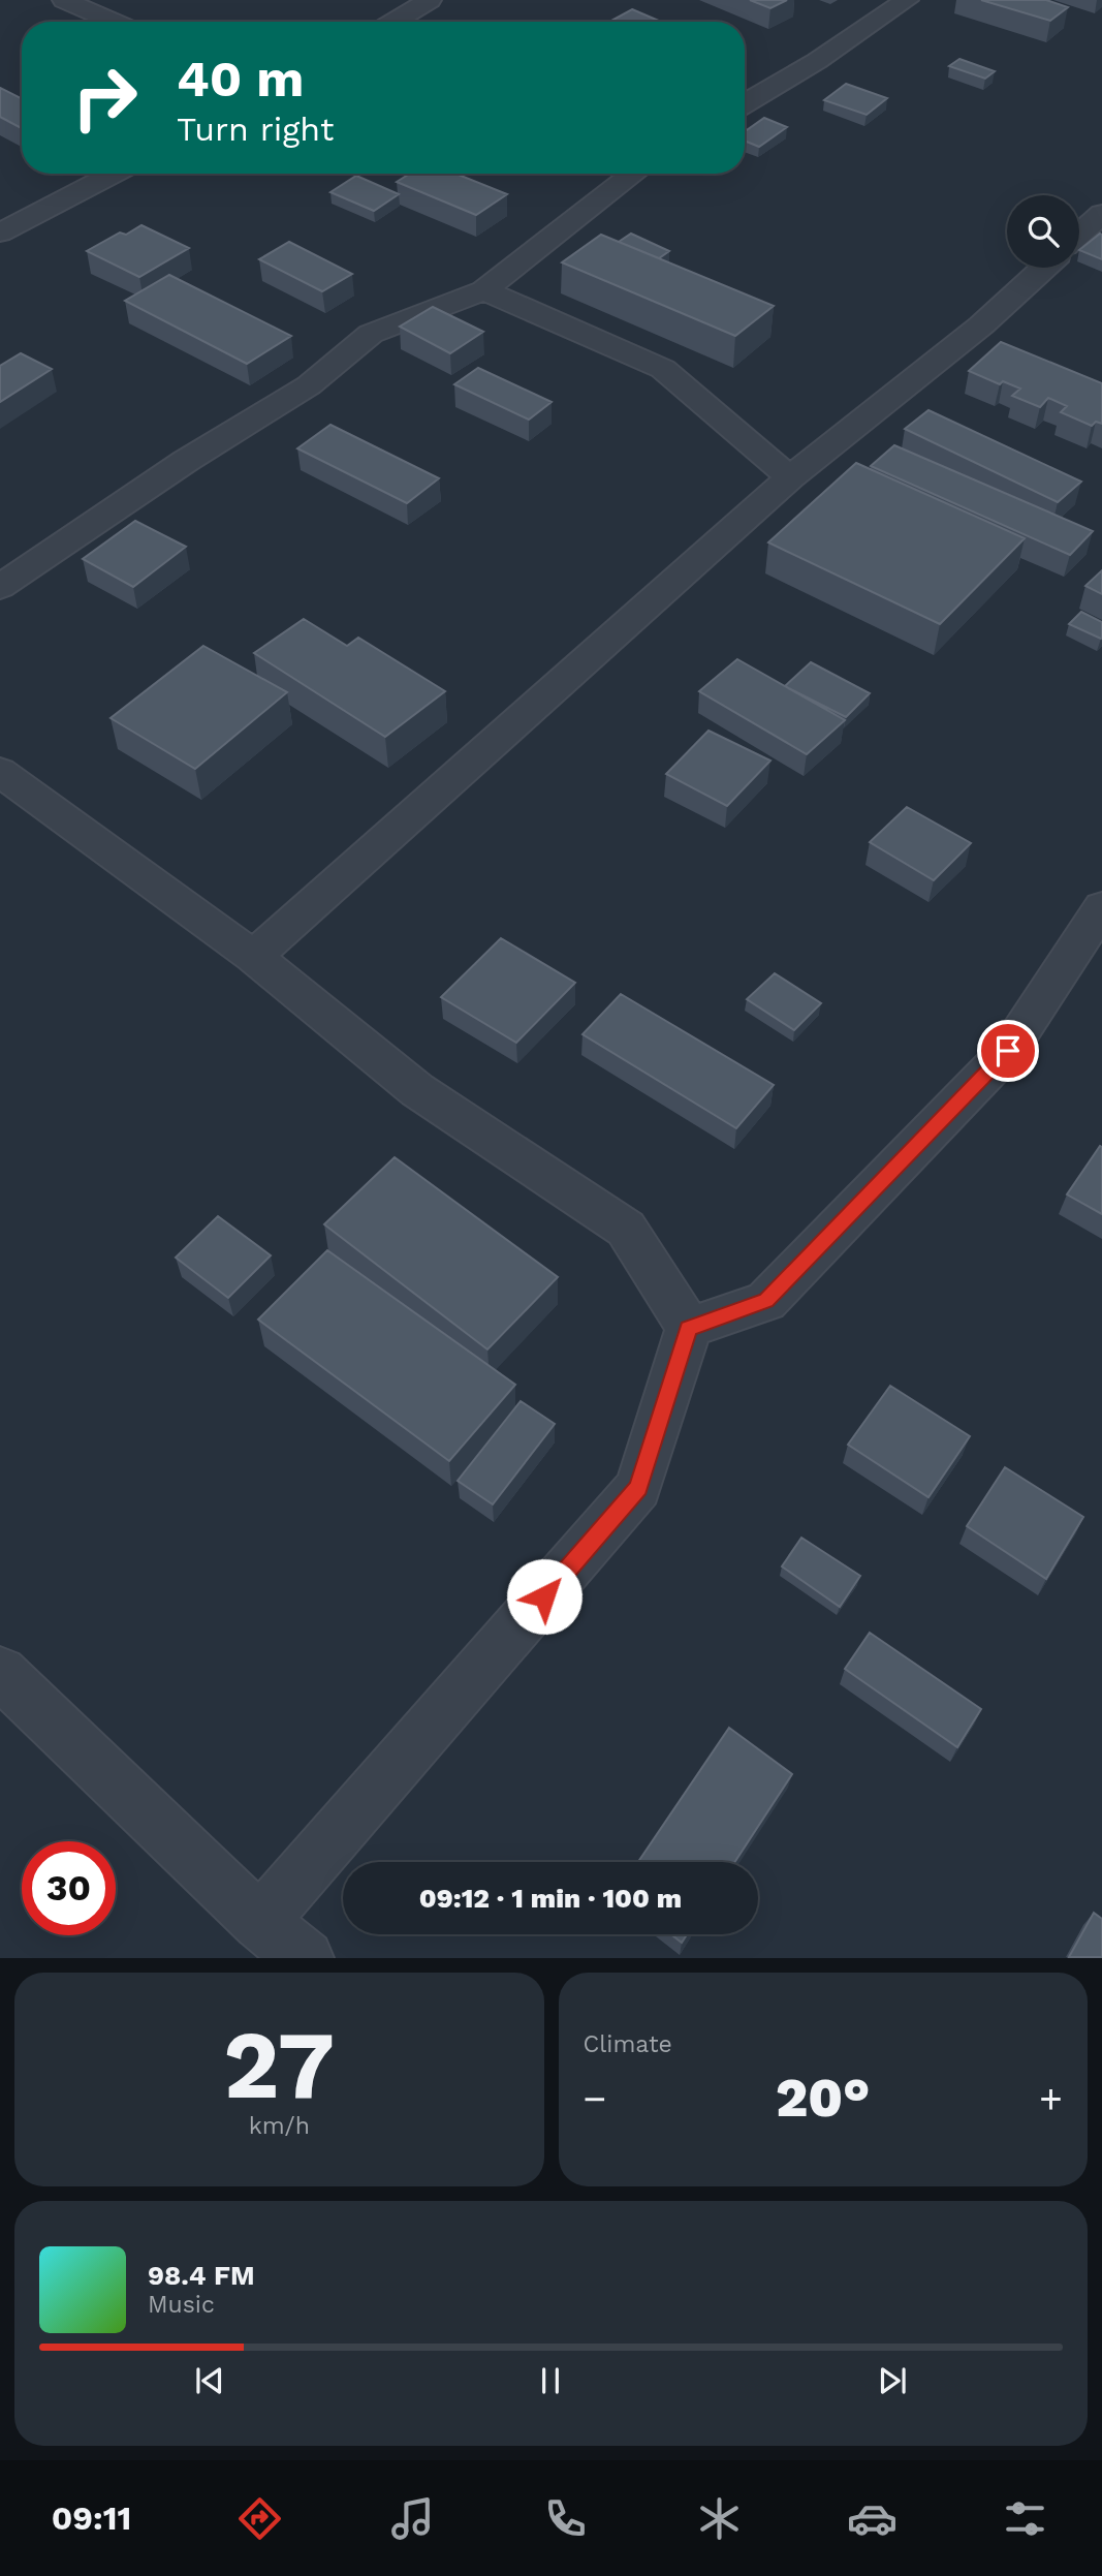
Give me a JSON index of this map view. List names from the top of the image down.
{
  "page": {
    "turn": ["40 m", "Turn right"],
    "limit": "30",
    "trip": "09:12 · 1 min · 100 m",
    "tile": [
      ["27", "km/h"],
      "Climate"
    ],
    "heat": ["−", "20°", "+"],
    "song": ["98.4 FM", "Music"],
    "tabs": "09:11"
  }
}
